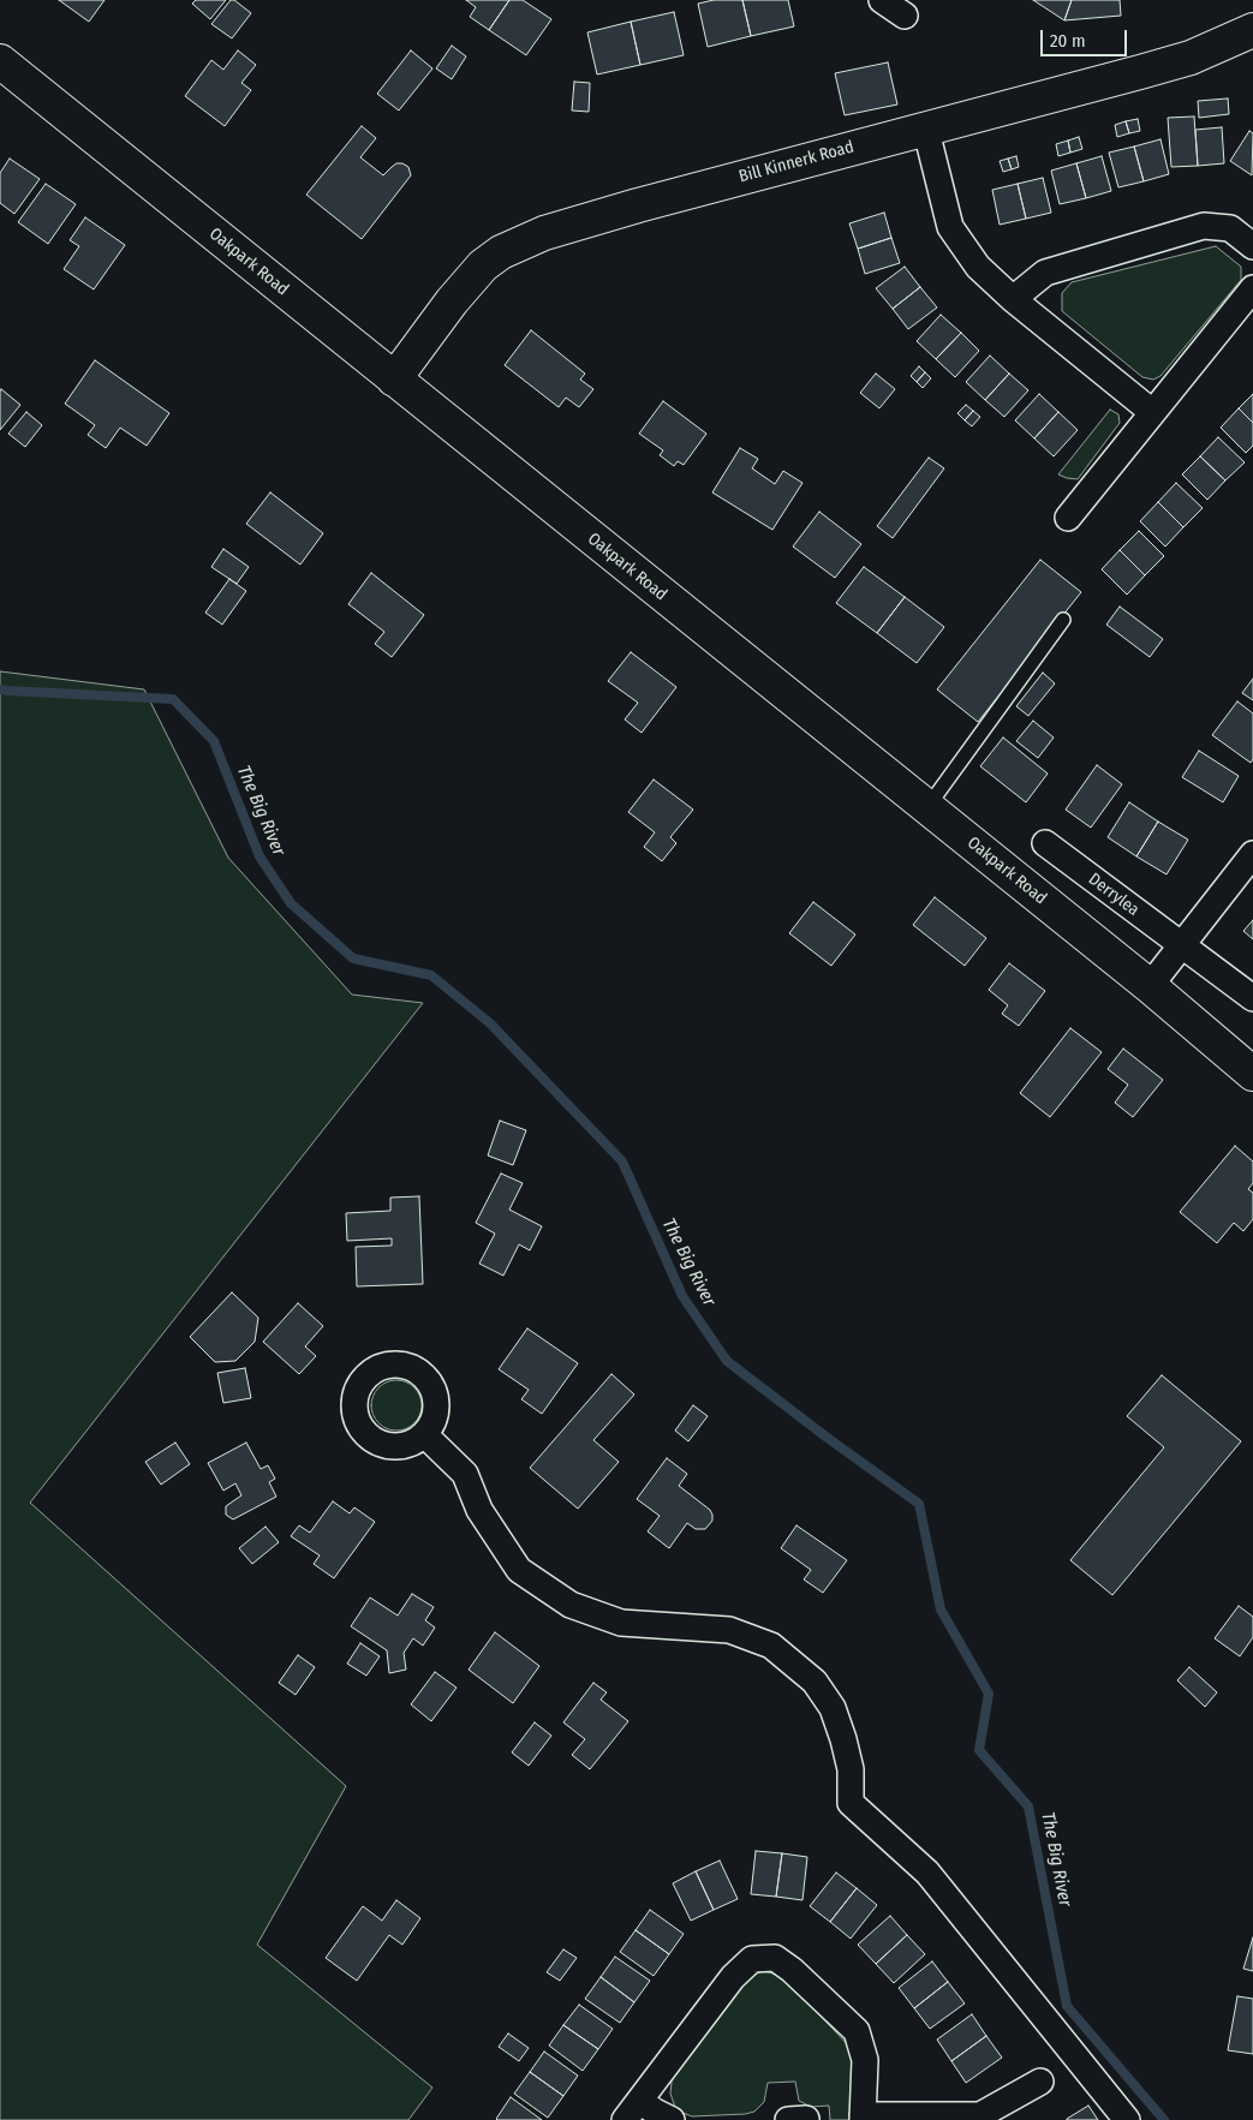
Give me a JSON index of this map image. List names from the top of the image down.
{
  "streets": {
    "main road": ["Bill Kinnerk Road", "Oakpark Road"],
    "street": ["Derrylea"]
  },
  "crossings": [
    ["Bill Kinnerk Road", "Oakpark Road"]
  ],
  "water": ["The Big River"],
  "scale_bar": "20 m"
}
